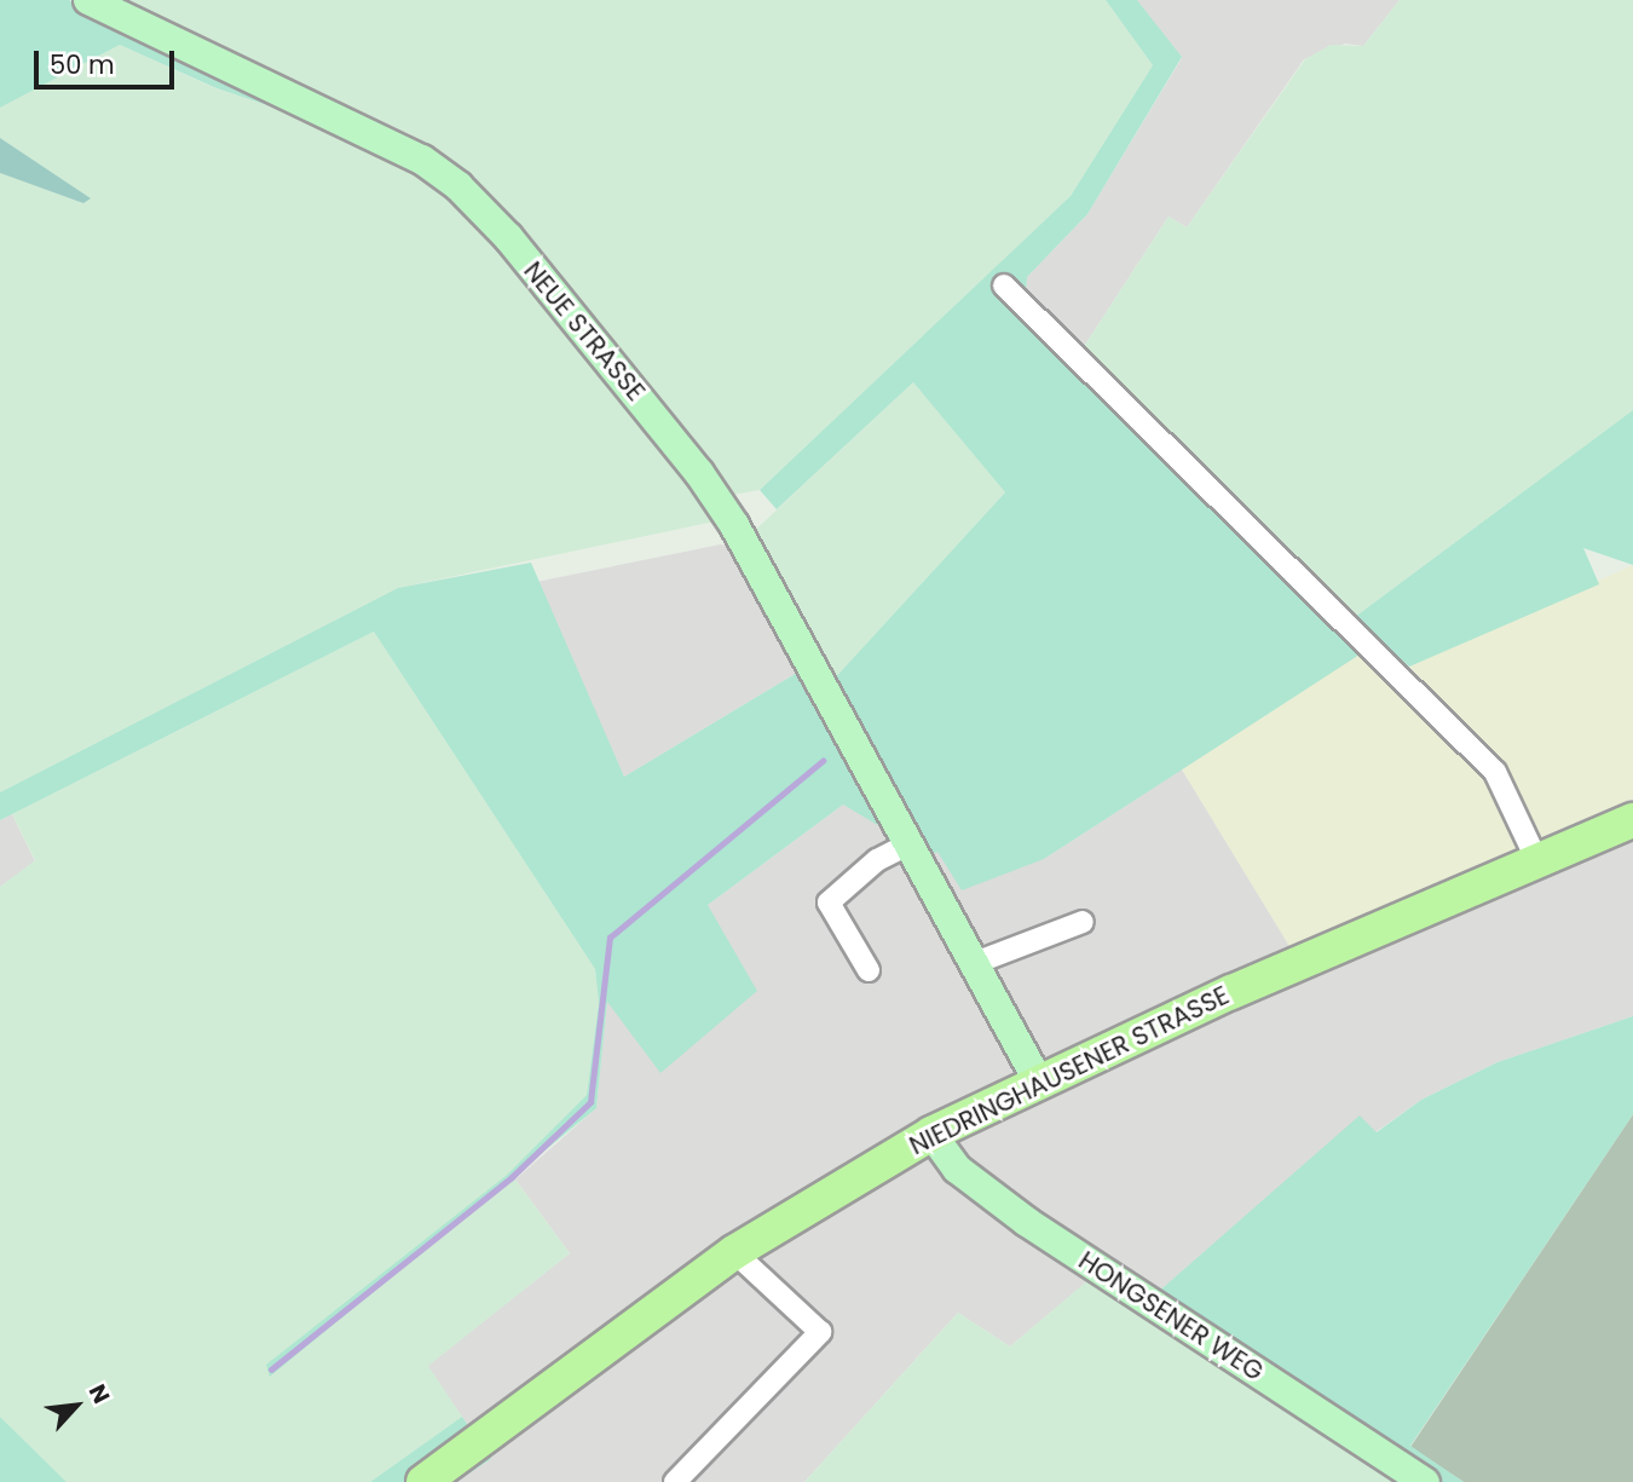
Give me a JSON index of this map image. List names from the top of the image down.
{
  "streets": {
    "main road": ["NIEDRINGHAUSENER STRASSE"],
    "street": ["NEUE STRASSE", "HONGSENER WEG"]
  },
  "crossings": [
    ["NEUE STRASSE", "NIEDRINGHAUSENER STRASSE"],
    ["NIEDRINGHAUSENER STRASSE", "HONGSENER WEG"]
  ],
  "scale_bar": "50 m",
  "north": "top right"
}
